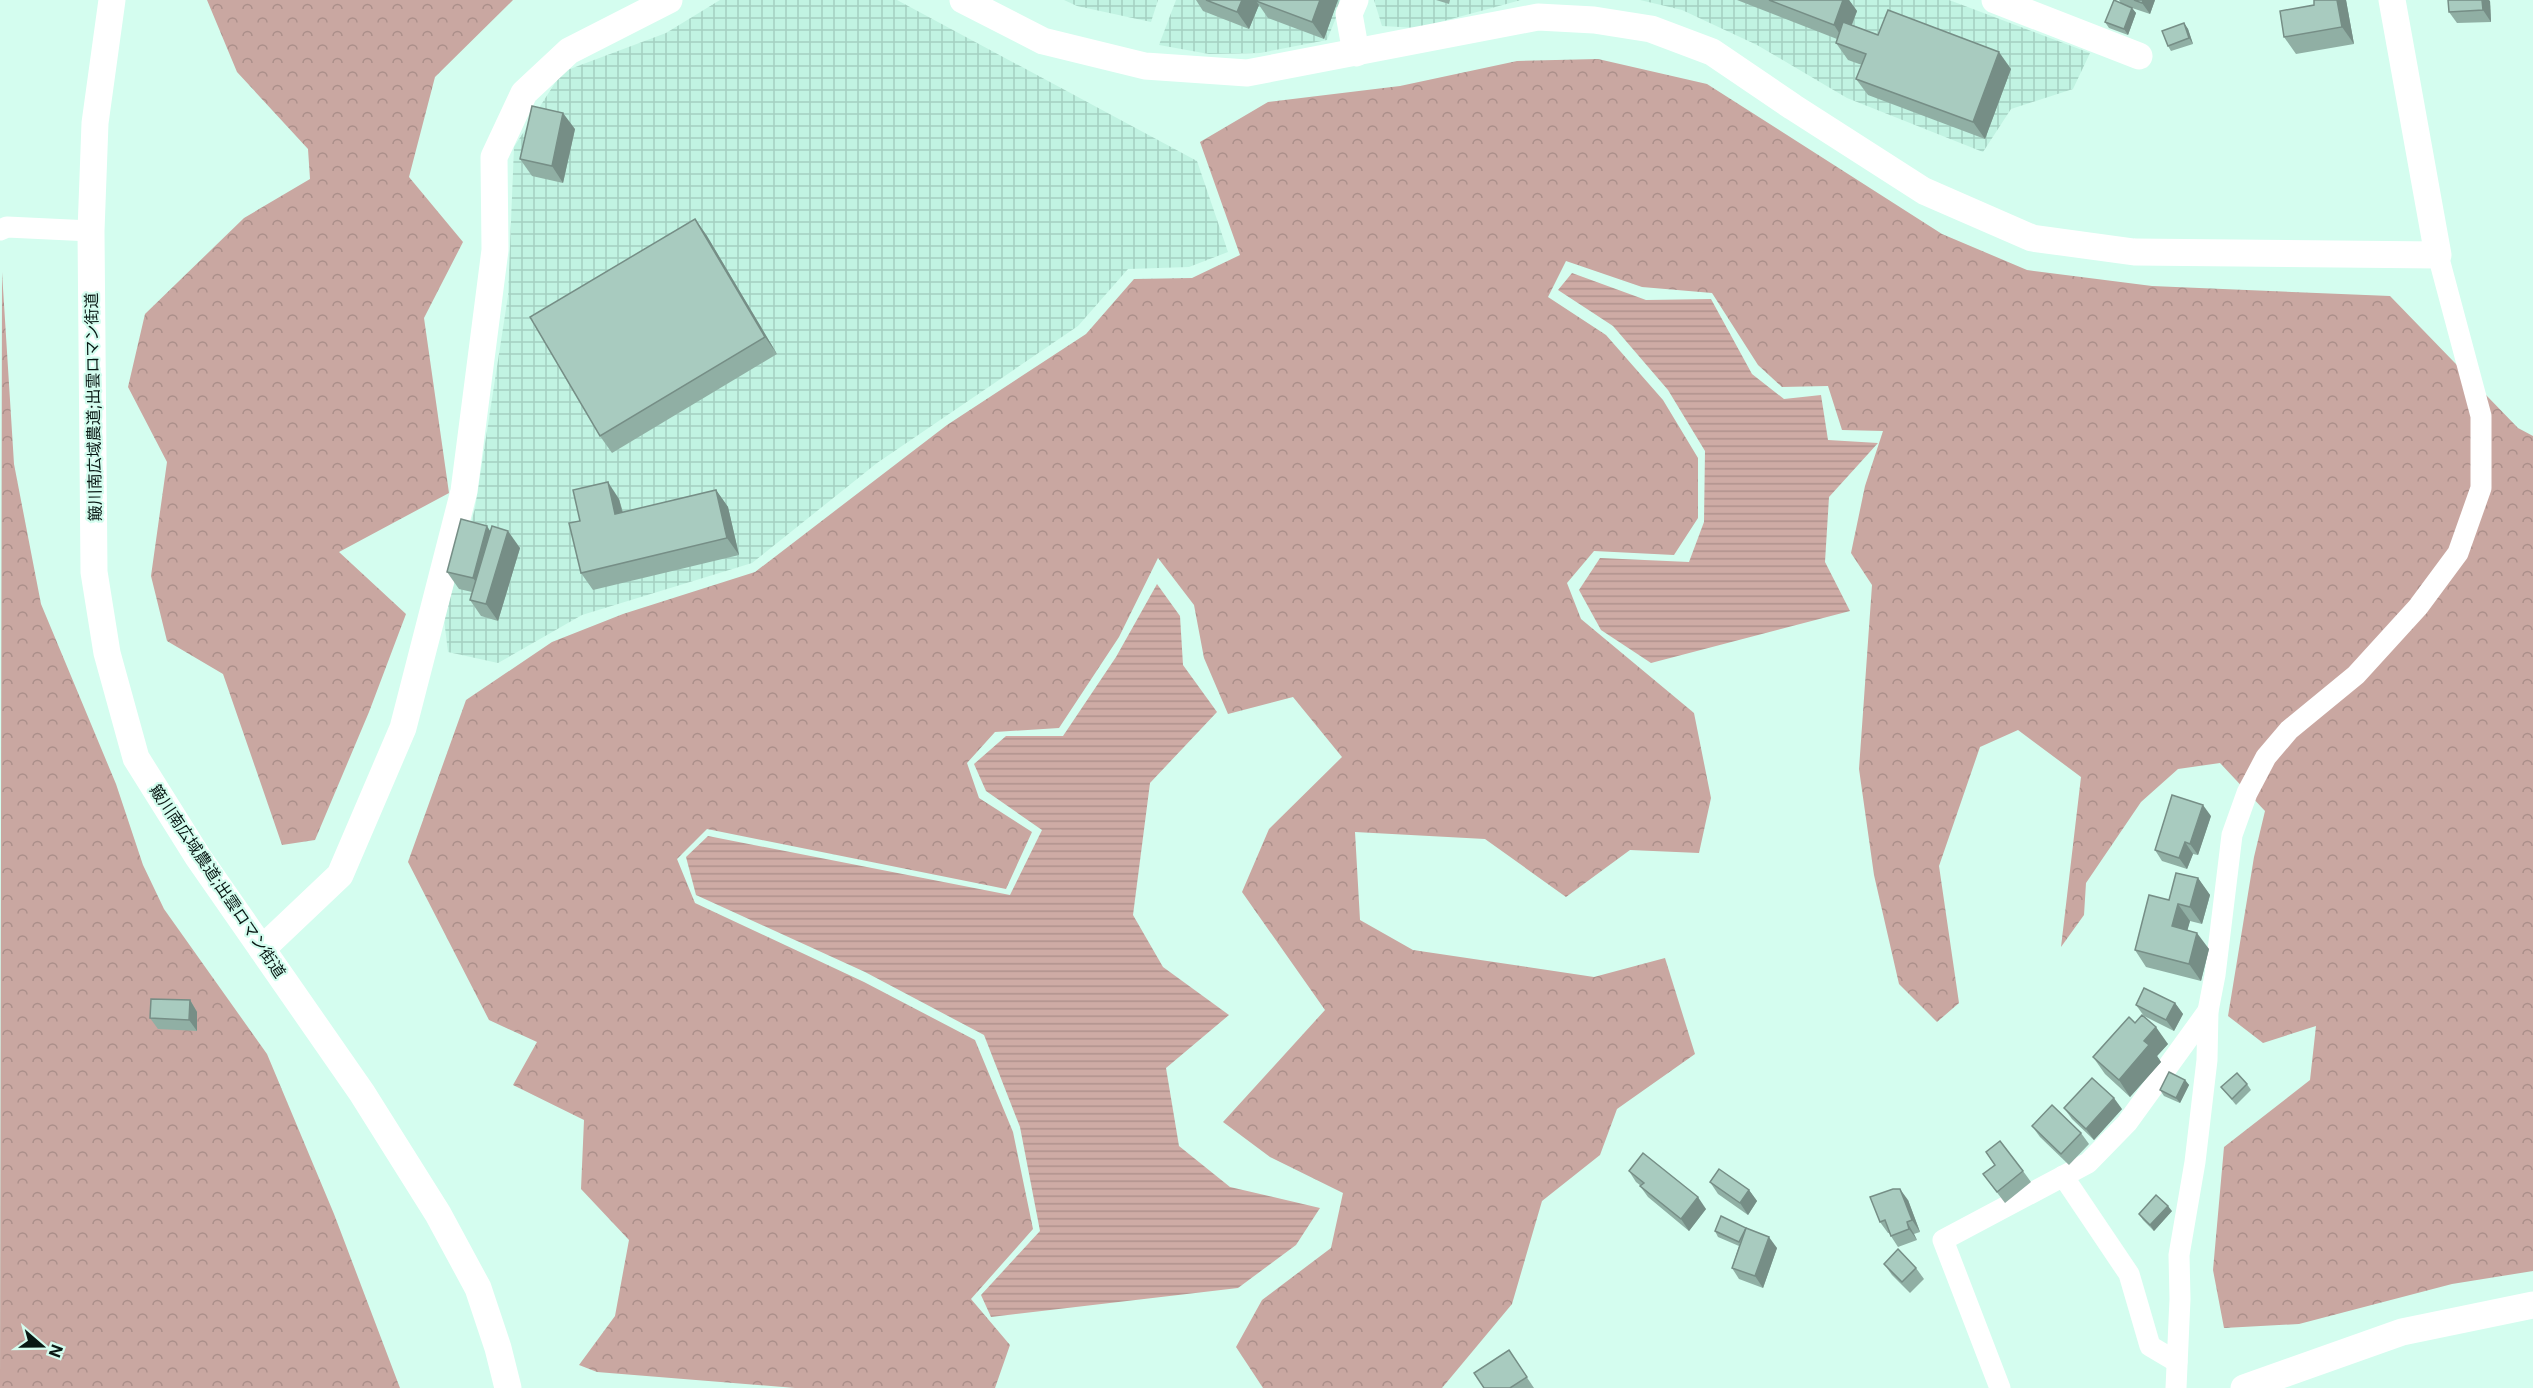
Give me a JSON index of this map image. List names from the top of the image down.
{
  "streets": {
    "street": ["簸川南広域農道;出雲ロマン街道"]
  },
  "north": "right"
}
